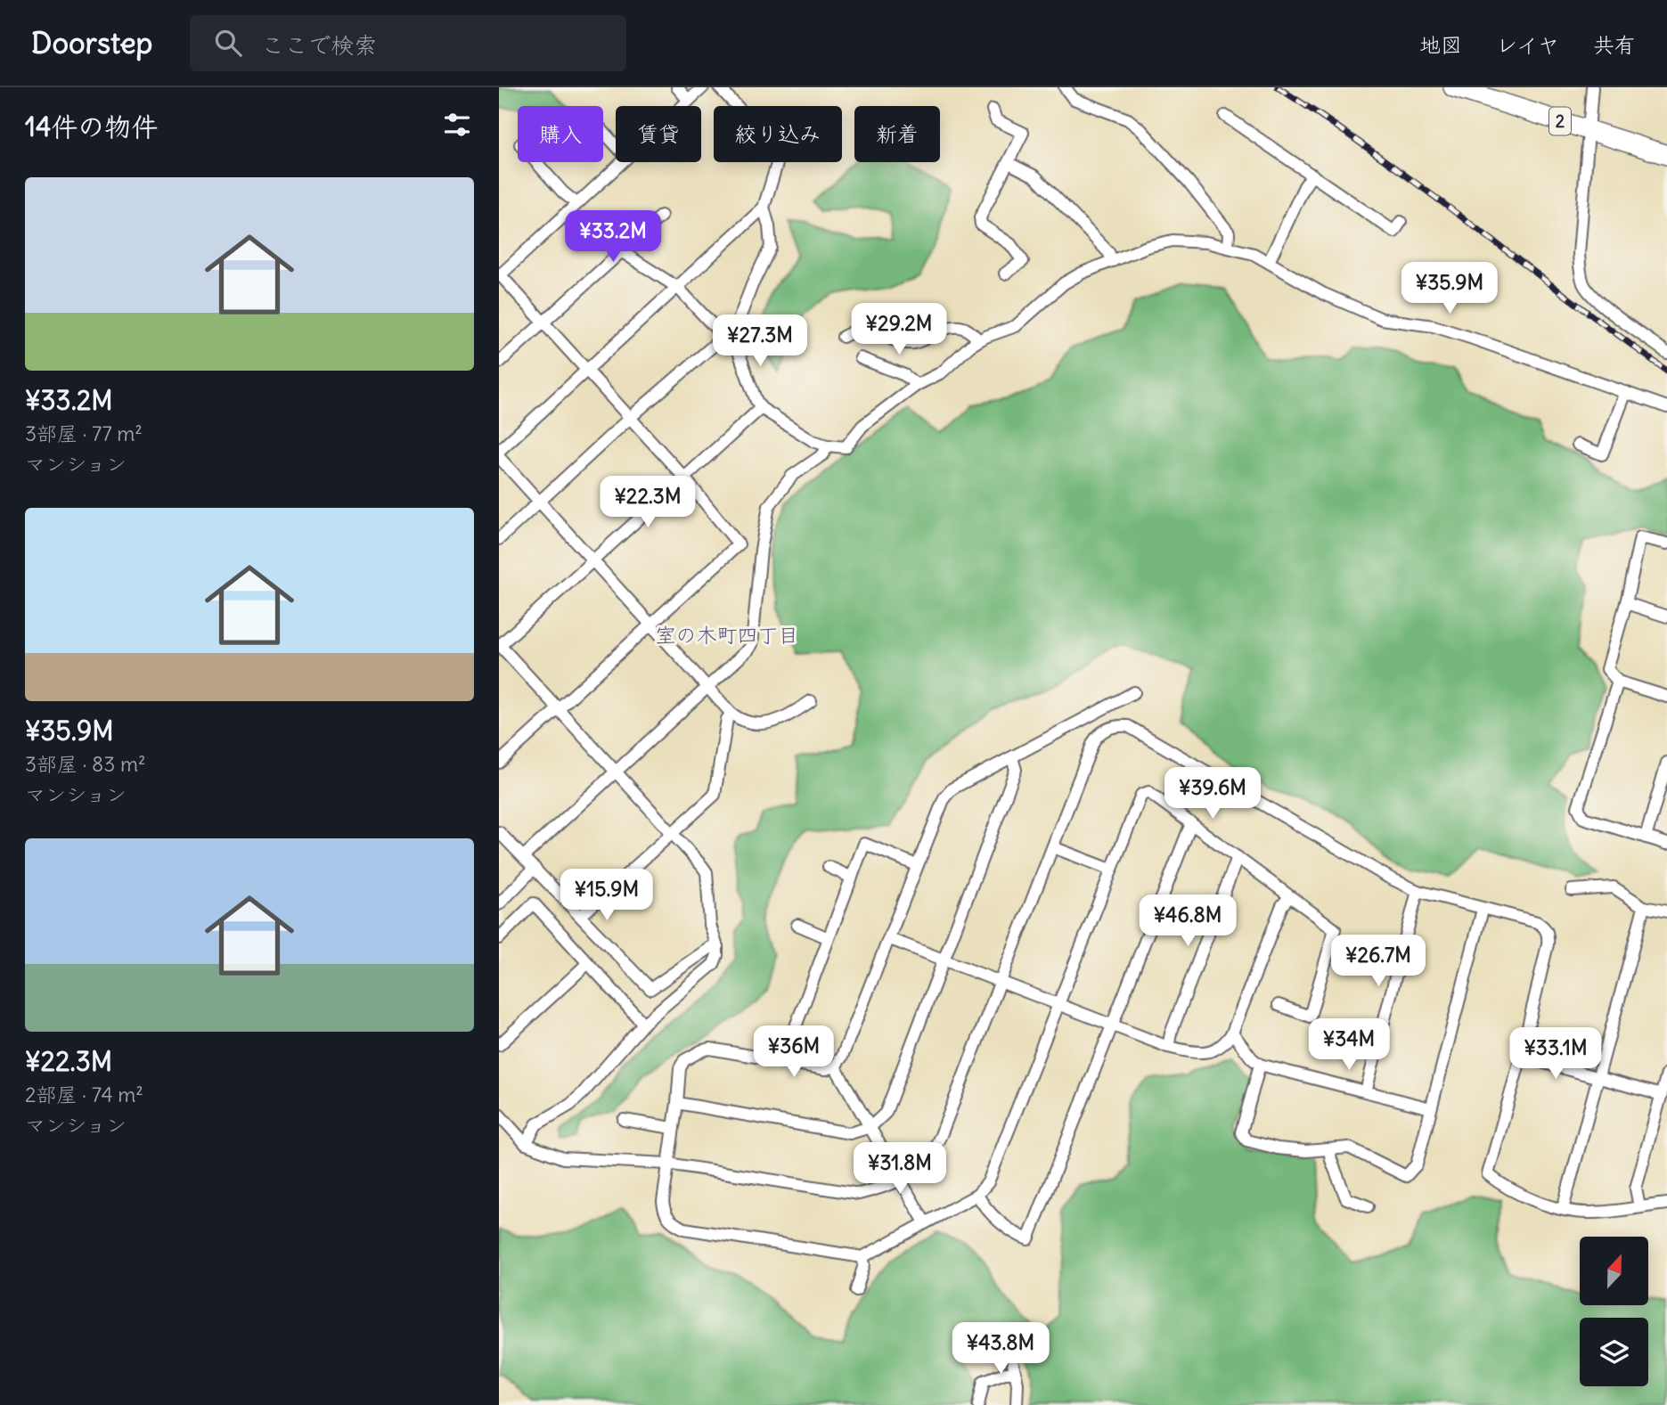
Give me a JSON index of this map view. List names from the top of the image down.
{
  "streets": {
    "highway": ["2"]
  },
  "districts": ["室の木町四丁目"],
  "north": "top",
  "page": {
    "header": "Doorstep",
    "search": "ここで検索",
    "nav": ["地図", "レイヤ", "共有"],
    "heading": "14件の物件",
    "chip": [
      "購入",
      "賃貸",
      "絞り込み",
      "新着"
    ],
    "list": [
      {
        "name": "¥33.2M",
        "note": "3部屋 · 77 m² · マンション"
      },
      {
        "name": "¥35.9M",
        "note": "3部屋 · 83 m² · マンション"
      },
      {
        "name": "¥22.3M",
        "note": "2部屋 · 74 m² · マンション"
      }
    ],
    "price": [
      "¥33.2M",
      "¥35.9M",
      "¥29.2M",
      "¥27.3M",
      "¥22.3M",
      "¥39.6M",
      "¥15.9M",
      "¥46.8M",
      "¥26.7M",
      "¥34M",
      "¥36M",
      "¥33.1M",
      "¥31.8M",
      "¥43.8M"
    ]
  }
}
